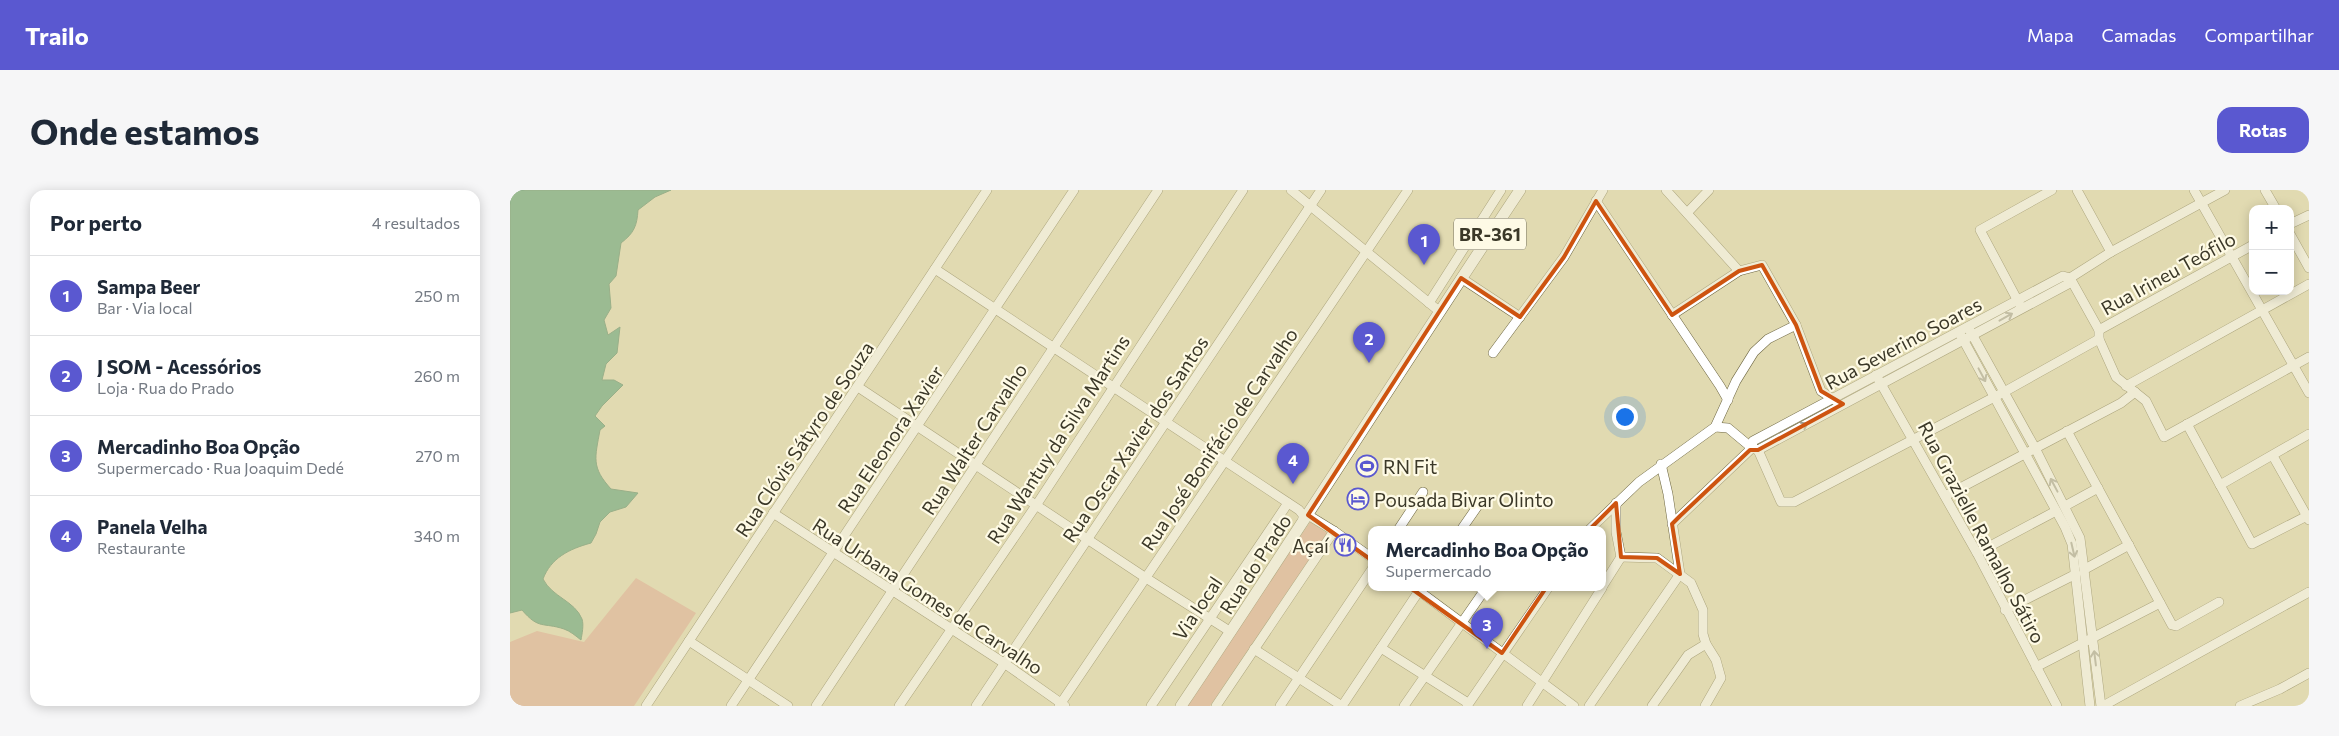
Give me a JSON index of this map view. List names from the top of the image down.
{
  "streets": {
    "main road": ["BR-361", "Rua do Prado"],
    "street": [
      "Rua Irineu Teófilo",
      "Rua Severino Soares",
      "Rua Clóvis Sátyro de Souza",
      "Rua Eleonora Xavier",
      "Rua Walter Carvalho",
      "Rua Wantuy da Silva Martins",
      "Rua Oscar Xavier dos Santos",
      "Rua José Bonifácio de Carvalho",
      "Rua Grazielle Ramalho Sátiro",
      "Rua Urbana Gomes de Carvalho",
      "Via local"
    ]
  },
  "crossings": [
    ["Rua Irineu Teófilo", "Rua Severino Soares"],
    ["Rua Irineu Teófilo", "Rua Grazielle Ramalho Sátiro"],
    ["Rua Severino Soares", "Rua Grazielle Ramalho Sátiro"],
    ["Rua Clóvis Sátyro de Souza", "Rua Urbana Gomes de Carvalho"],
    ["Rua Eleonora Xavier", "Rua Urbana Gomes de Carvalho"],
    ["Rua Walter Carvalho", "Rua Urbana Gomes de Carvalho"],
    ["Rua Wantuy da Silva Martins", "Rua Urbana Gomes de Carvalho"],
    ["Rua Oscar Xavier dos Santos", "Rua Urbana Gomes de Carvalho"],
    ["Rua José Bonifácio de Carvalho", "Rua Urbana Gomes de Carvalho"]
  ],
  "places": {
    "sports": ["RN Fit"],
    "hotel": ["Pousada Bivar Olinto"],
    "restaurant": ["Açaí"]
  },
  "page": {
    "header": "Trailo",
    "nav": ["Mapa", "Camadas", "Compartilhar"],
    "buttons": "Rotas",
    "title": "Onde estamos",
    "heading": ["Por perto", "4 resultados"],
    "map_buttons": ["+", "−"],
    "pins": [
      "1",
      "2",
      "4",
      "3"
    ],
    "list": [
      {
        "mark": "1",
        "name": "Sampa Beer",
        "note": "Bar · Via local",
        "value": "250 m"
      },
      {
        "mark": "2",
        "name": "J SOM - Acessórios",
        "note": "Loja · Rua do Prado",
        "value": "260 m"
      },
      {
        "mark": "3",
        "name": "Mercadinho Boa Opção",
        "note": "Supermercado · Rua Joaquim Dedé",
        "value": "270 m"
      },
      {
        "mark": "4",
        "name": "Panela Velha",
        "note": "Restaurante",
        "value": "340 m"
      }
    ],
    "popup": ["Mercadinho Boa Opção", "Supermercado"]
  }
}
